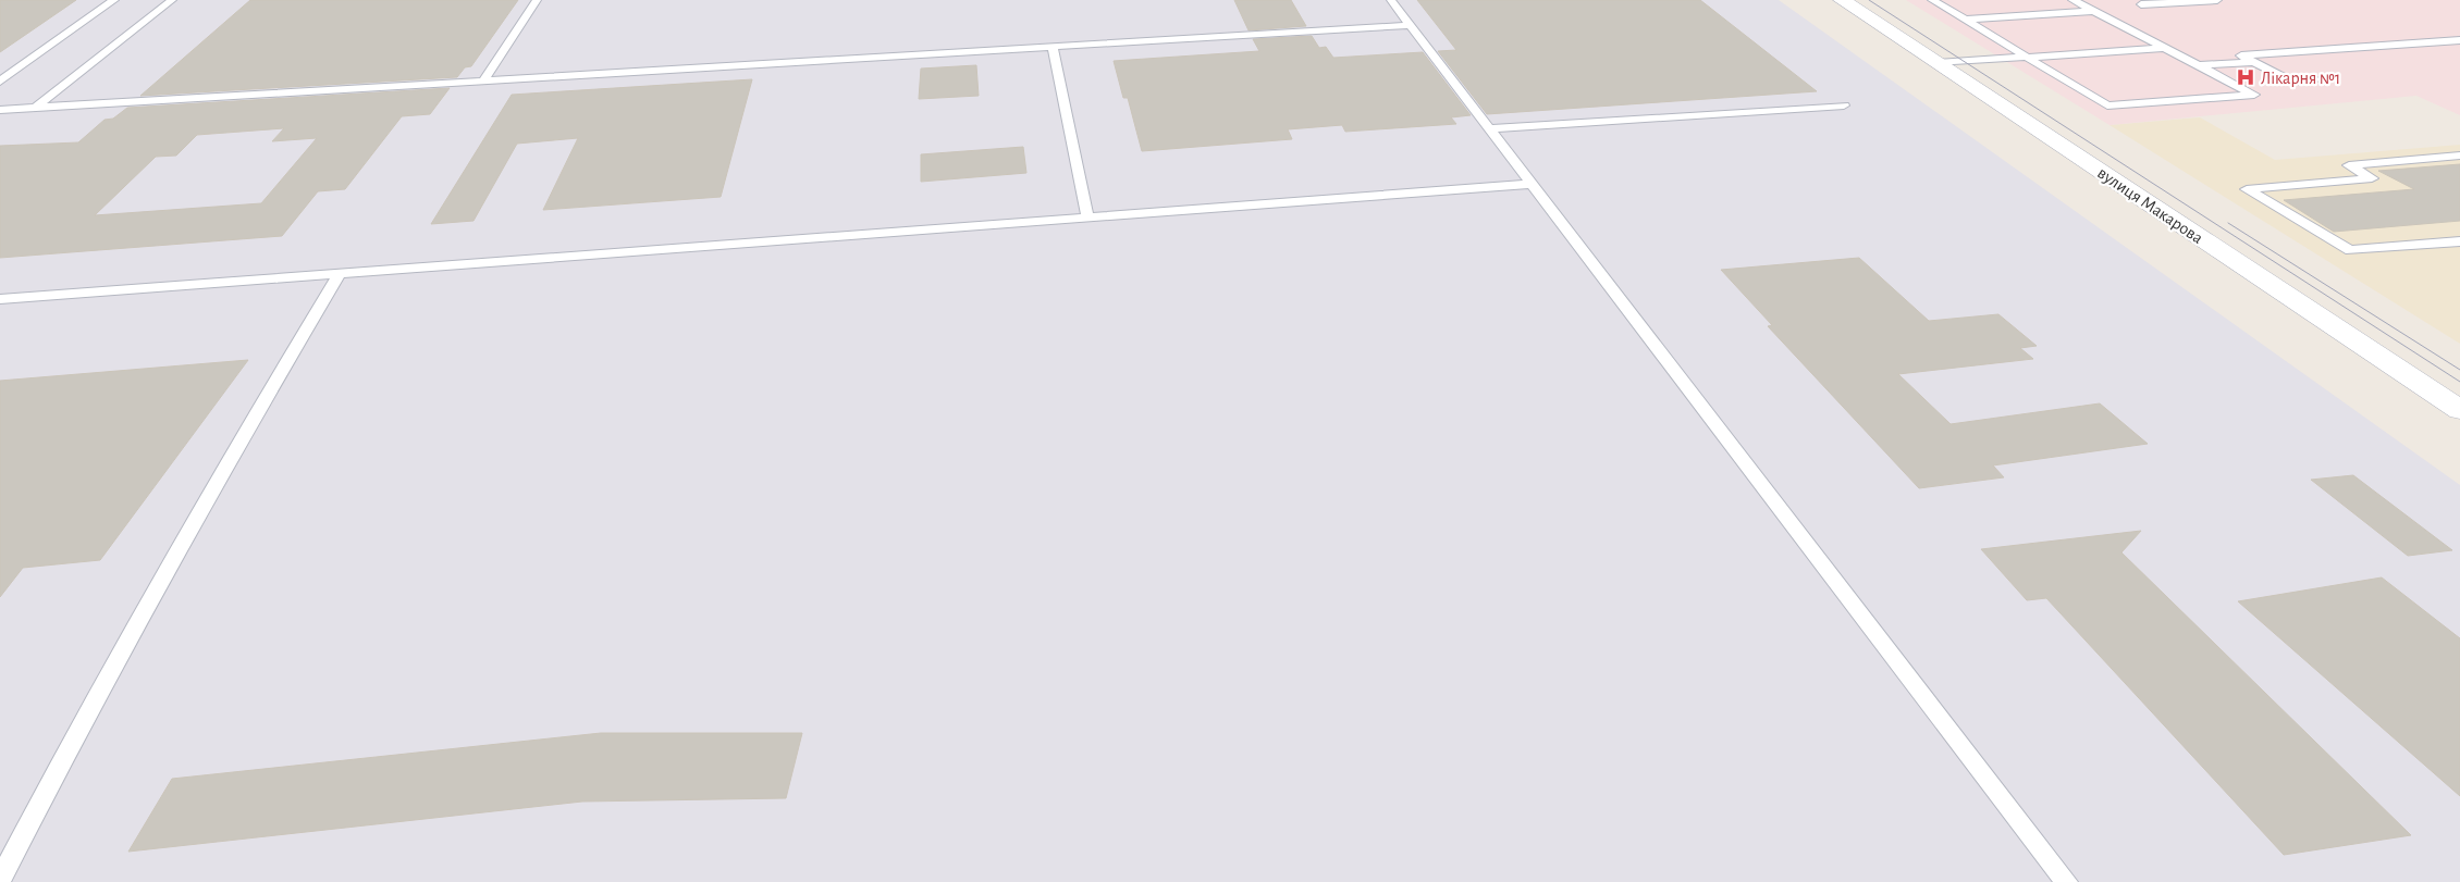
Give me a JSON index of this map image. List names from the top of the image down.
{
  "streets": {
    "main road": ["вулиця Макарова"]
  },
  "places": {
    "hospital": ["Лікарня №1"]
  }
}
